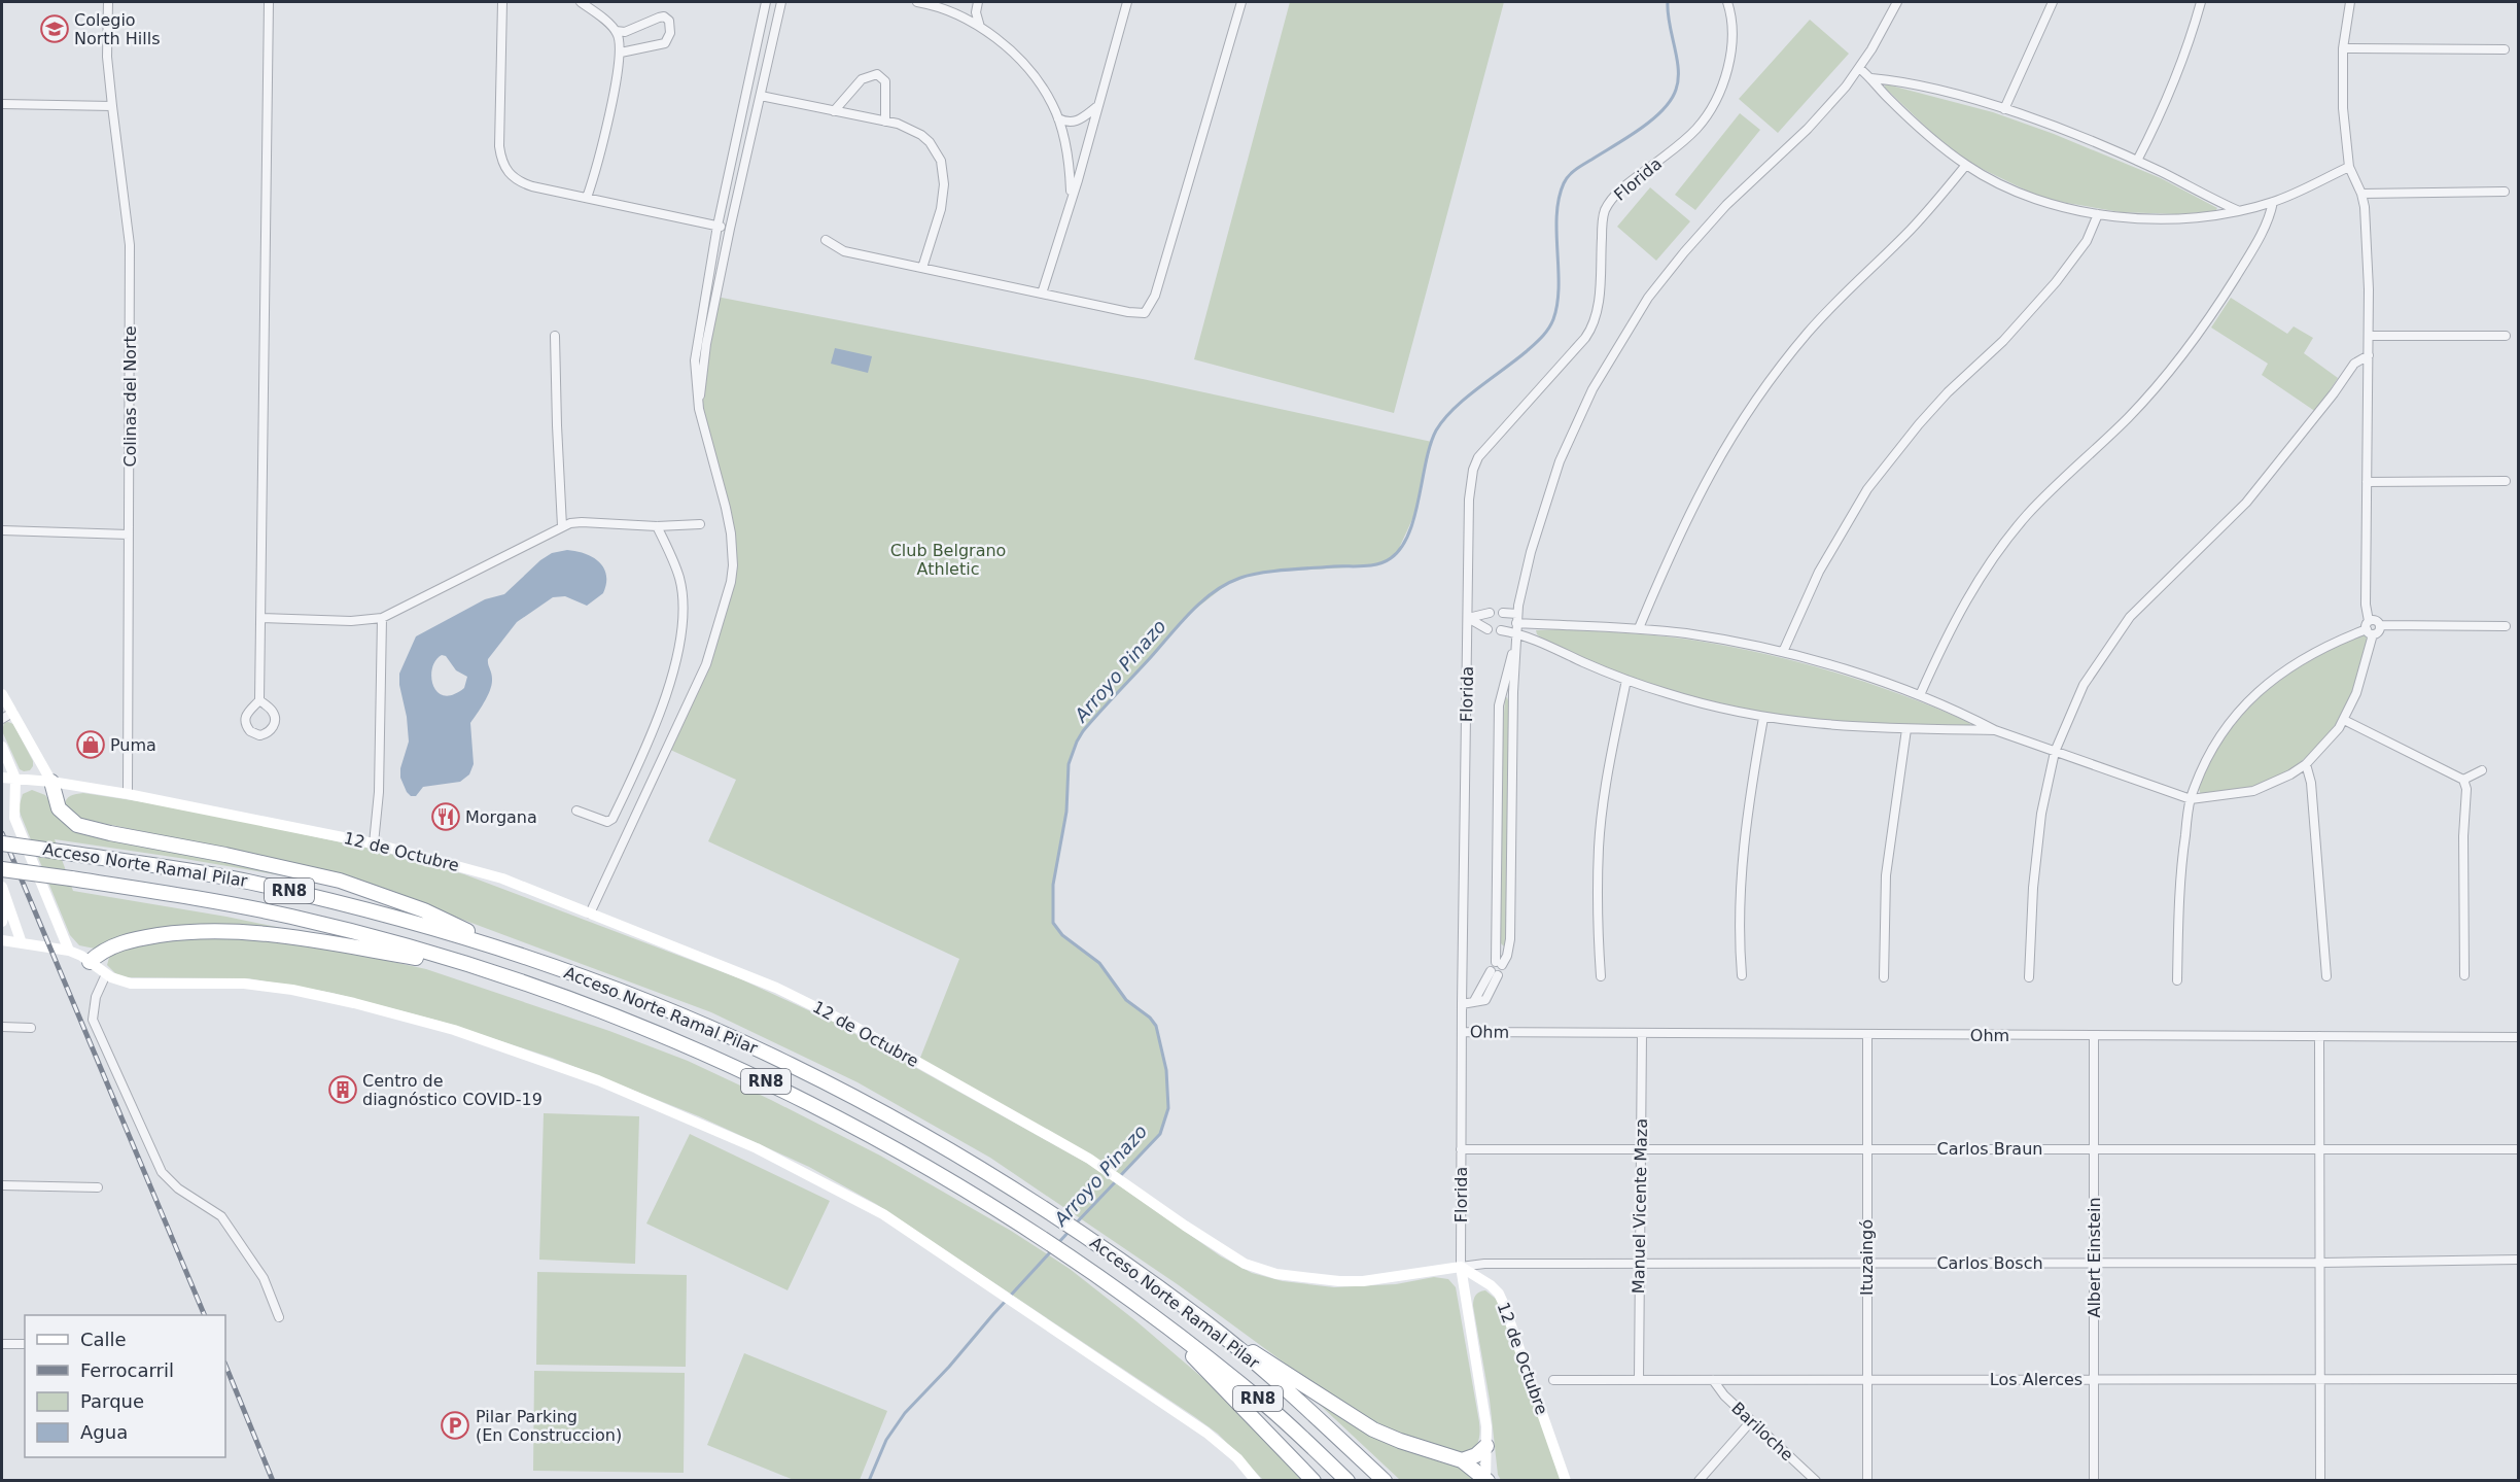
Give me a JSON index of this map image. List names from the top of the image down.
{
  "streets": {
    "highway": ["Acceso Norte Ramal Pilar", "RN8"],
    "street": [
      "Florida",
      "Colinas del Norte",
      "12 de Octubre",
      "Ohm",
      "Carlos Braun",
      "Manuel Vicente Maza",
      "Ituzaingó",
      "Albert Einstein",
      "Carlos Bosch",
      "Los Alerces",
      "Bariloche"
    ]
  },
  "crossings": [
    ["Florida", "12 de Octubre"],
    ["Florida", "Ohm"],
    ["Florida", "Carlos Braun"],
    ["Florida", "Carlos Bosch"],
    ["Colinas del Norte", "12 de Octubre"],
    ["12 de Octubre", "Carlos Bosch"],
    ["Ohm", "Manuel Vicente Maza"],
    ["Ohm", "Ituzaingó"],
    ["Ohm", "Albert Einstein"],
    ["Carlos Braun", "Manuel Vicente Maza"],
    ["Carlos Braun", "Ituzaingó"],
    ["Carlos Braun", "Albert Einstein"],
    ["Manuel Vicente Maza", "Carlos Bosch"],
    ["Manuel Vicente Maza", "Los Alerces"],
    ["Ituzaingó", "Carlos Bosch"],
    ["Ituzaingó", "Los Alerces"],
    ["Albert Einstein", "Carlos Bosch"],
    ["Albert Einstein", "Los Alerces"],
    ["Los Alerces", "Bariloche"]
  ],
  "water": ["Arroyo Pinazo"],
  "parks": ["Club Belgrano Athletic"],
  "places": {
    "school or university": ["Colegio North Hills"],
    "shop": ["Puma"],
    "restaurant": ["Morgana"],
    "building": ["Centro de diagnóstico COVID-19"],
    "parking": ["Pilar Parking (En Construccion)"]
  },
  "legend": [
    "Calle",
    "Ferrocarril",
    "Parque",
    "Agua"
  ]
}
